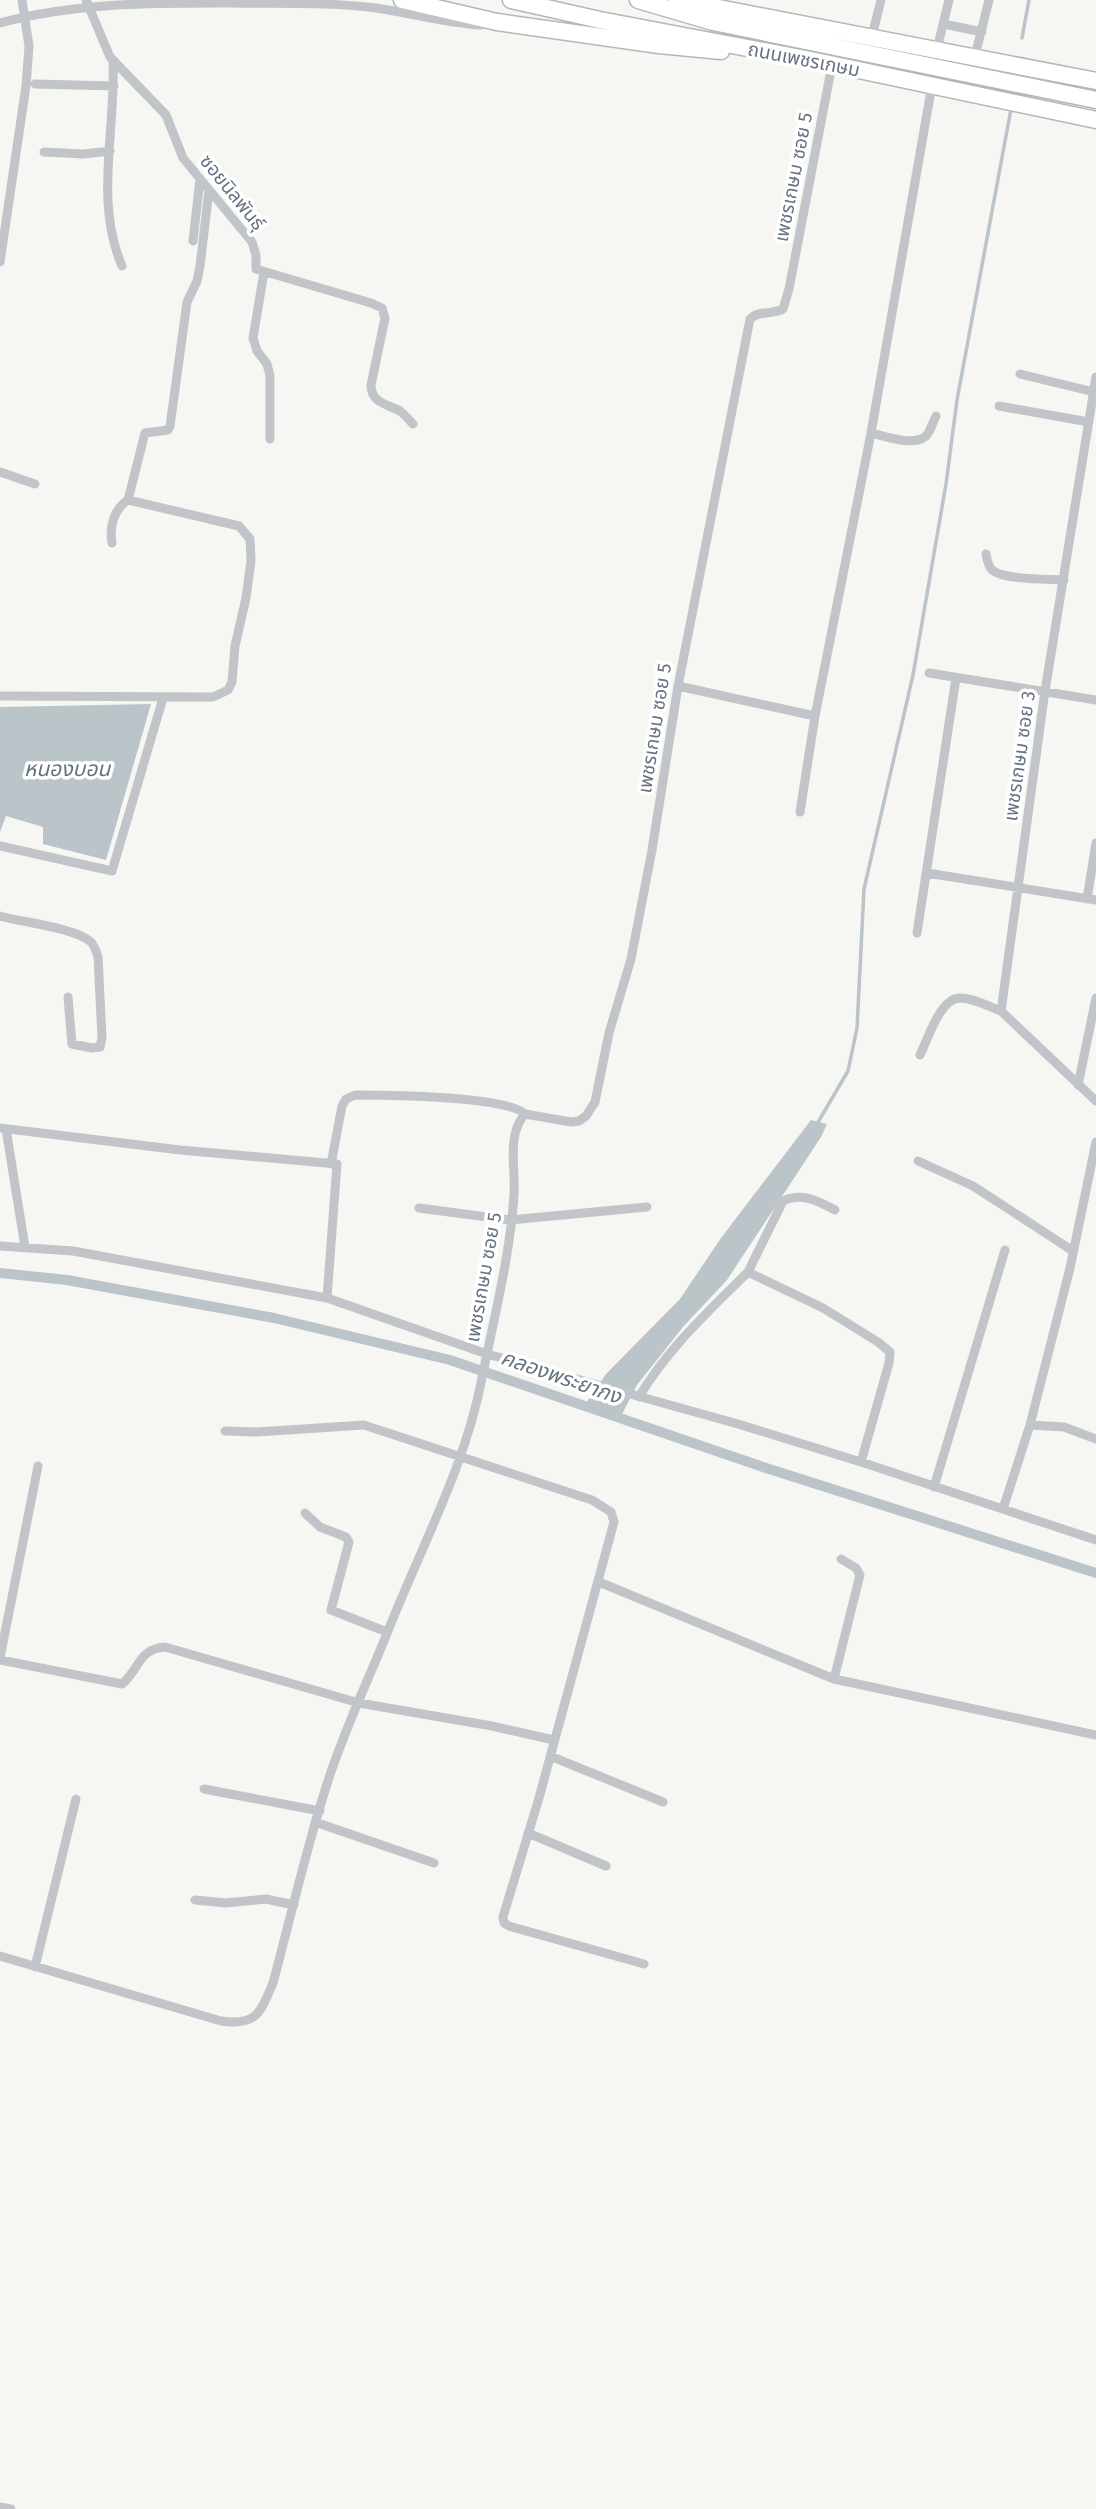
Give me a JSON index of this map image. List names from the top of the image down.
{
  "streets": {
    "highway": ["ถนนเพชรเกษม"],
    "street": ["เพชรเกษม ซอย 5", "ซอยนิลพันธุ์", "เพชรเกษม ซอย 3"]
  },
  "crossings": [
    ["ถนนเพชรเกษม", "เพชรเกษม ซอย 5"]
  ],
  "water": ["หนองบอน", "คลองพระยากง"]
}
